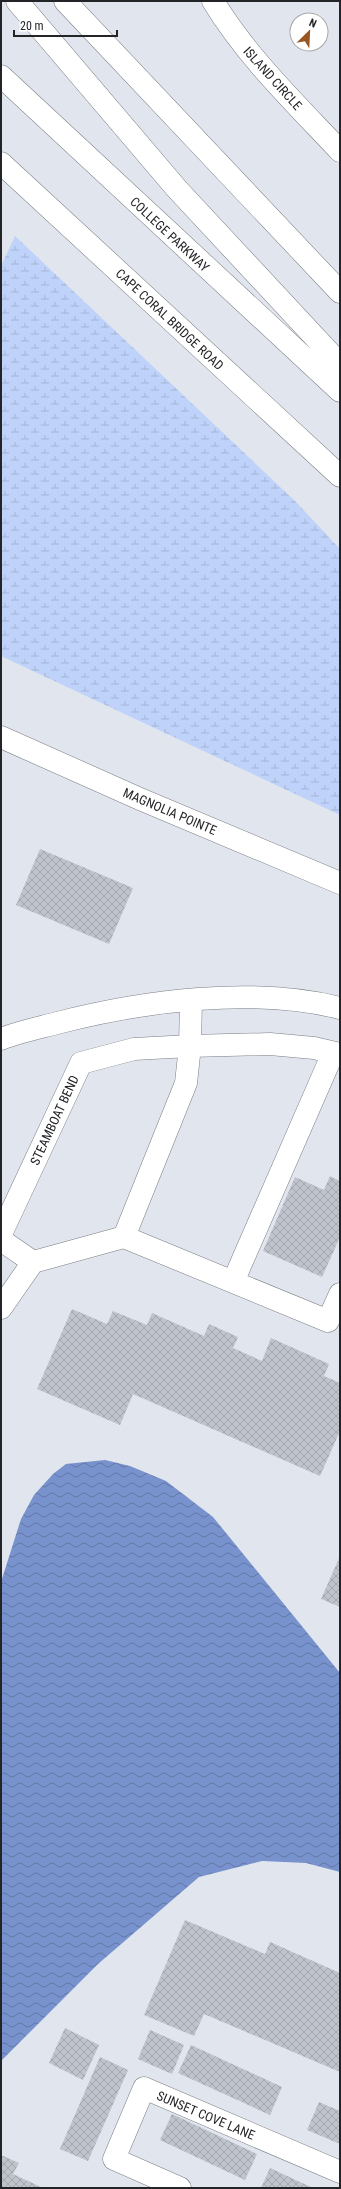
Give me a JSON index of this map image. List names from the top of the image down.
{
  "streets": {
    "main road": [
      "ISLAND CIRCLE",
      "COLLEGE PARKWAY",
      "CAPE CORAL BRIDGE ROAD",
      "MAGNOLIA POINTE",
      "STEAMBOAT BEND",
      "SUNSET COVE LANE"
    ]
  },
  "scale_bar": "20 m",
  "north": "top right"
}
